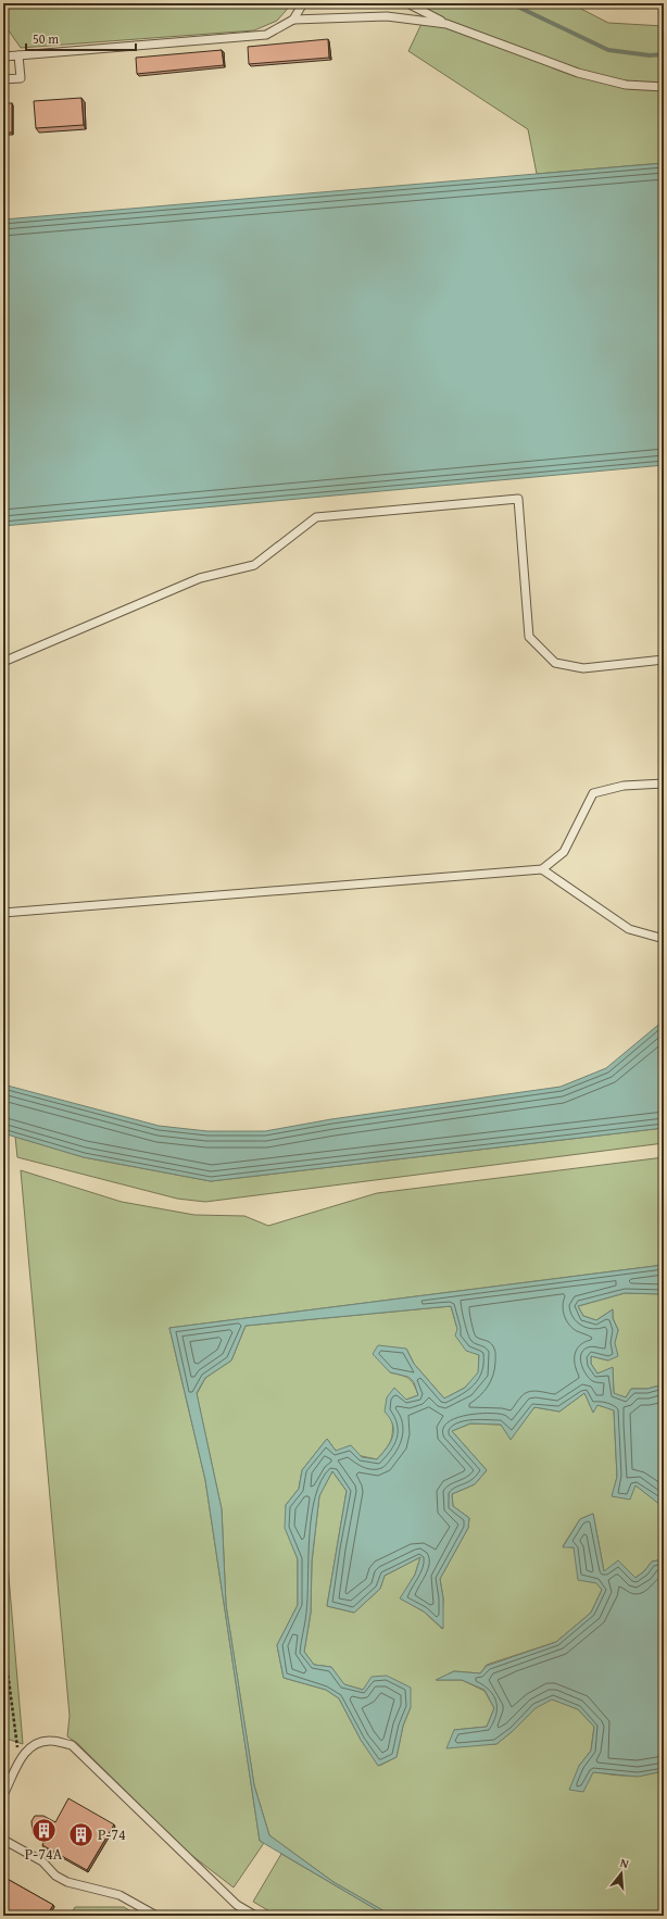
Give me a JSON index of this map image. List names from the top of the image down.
{
  "places": {
    "building": ["P-74A", "P-74"]
  },
  "scale_bar": "50 m",
  "north": "top"
}
